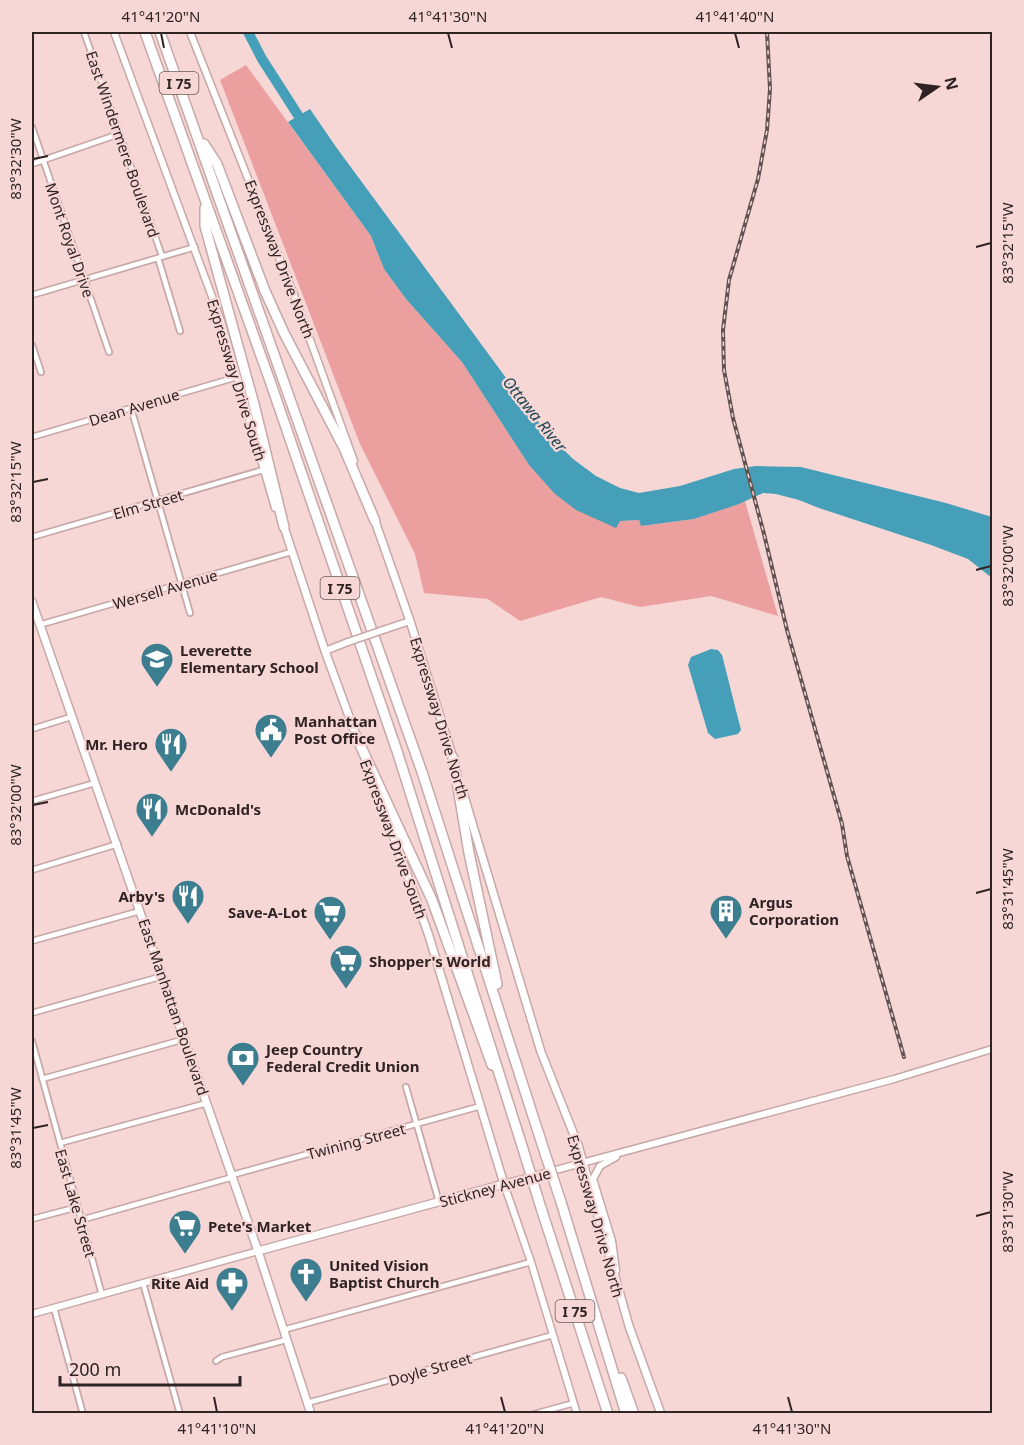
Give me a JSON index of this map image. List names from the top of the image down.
{
  "streets": {
    "highway": ["I 75"],
    "main road": [
      "Expressway Drive North",
      "Expressway Drive South",
      "East Manhattan Boulevard",
      "Stickney Avenue"
    ],
    "street": [
      "East Windermere Boulevard",
      "Mont Royal Drive",
      "Dean Avenue",
      "Elm Street",
      "Wersell Avenue",
      "Twining Street",
      "East Lake Street",
      "Doyle Street"
    ]
  },
  "crossings": [
    ["Expressway Drive North", "Stickney Avenue"],
    ["Expressway Drive South", "Dean Avenue"],
    ["Expressway Drive South", "Elm Street"],
    ["Expressway Drive South", "Wersell Avenue"],
    ["Expressway Drive South", "Twining Street"],
    ["Expressway Drive South", "Stickney Avenue"],
    ["Expressway Drive South", "Doyle Street"],
    ["Wersell Avenue", "East Manhattan Boulevard"],
    ["East Manhattan Boulevard", "Twining Street"],
    ["East Manhattan Boulevard", "Stickney Avenue"],
    ["East Manhattan Boulevard", "Doyle Street"],
    ["Twining Street", "East Lake Street"],
    ["Stickney Avenue", "East Lake Street"]
  ],
  "water": ["Ottawa River"],
  "places": {
    "school or university": ["Leverette Elementary School"],
    "public building": ["Manhattan Post Office"],
    "restaurant": ["Mr. Hero", "McDonald's", "Arby's"],
    "building": ["Argus Corporation"],
    "supermarket": ["Save-A-Lot", "Shopper's World", "Pete's Market"],
    "bank": ["Jeep Country Federal Credit Union"],
    "church": ["United Vision Baptist Church"],
    "pharmacy": ["Rite Aid"]
  },
  "scale_bar": "200 m",
  "north": "right",
  "coordinates": [
    "41°41'20\"N",
    "41°41'30\"N",
    "41°41'40\"N",
    "83°32'30\"W",
    "83°32'15\"W",
    "83°32'00\"W",
    "83°31'45\"W",
    "83°31'30\"W",
    "41°41'10\"N"
  ]
}
